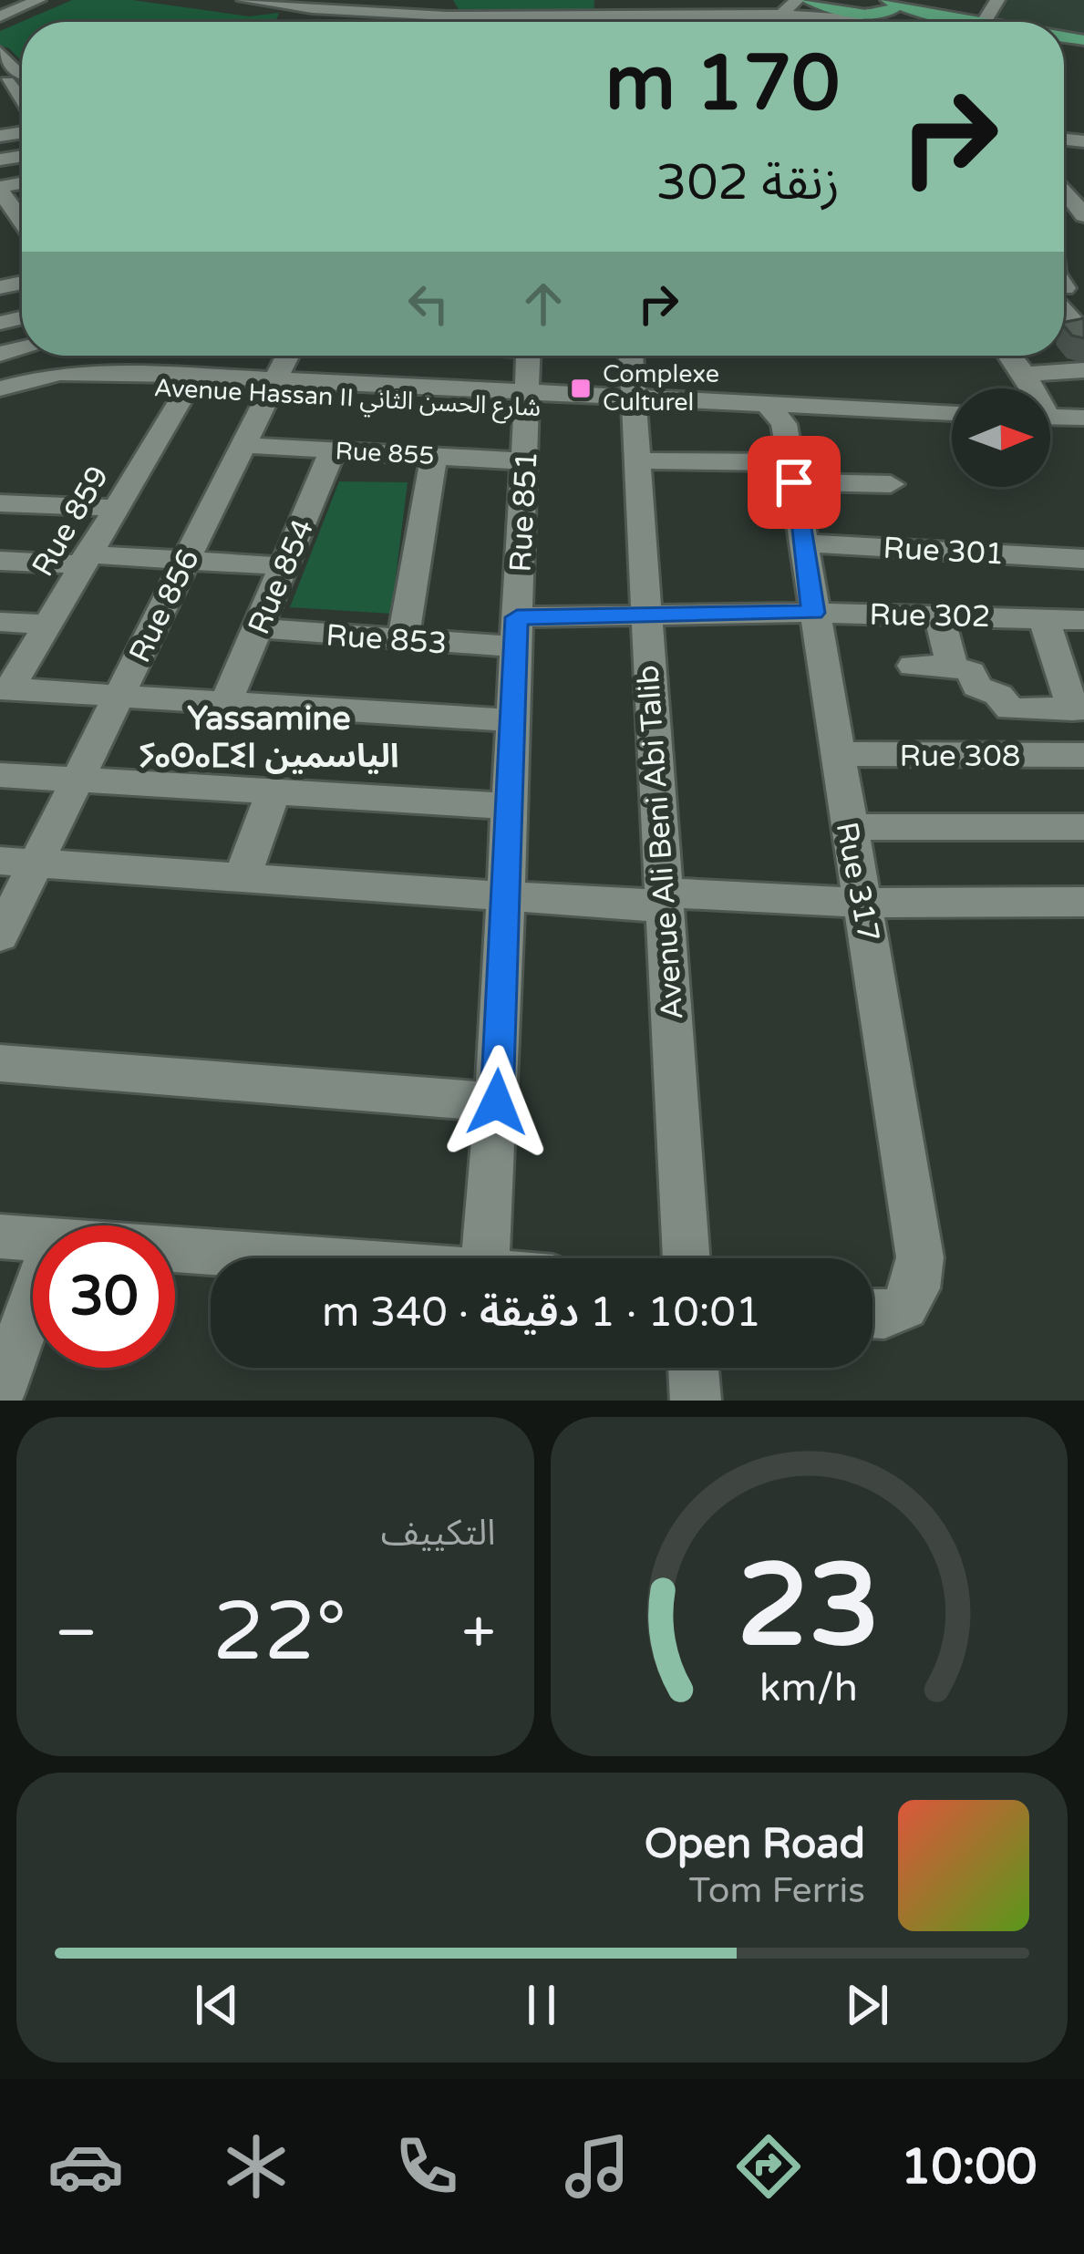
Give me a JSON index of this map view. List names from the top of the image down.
{
  "streets": {
    "street": [
      "Avenue Hassan II شارع الحسن الثاني",
      "Rue 855",
      "Rue 851",
      "Rue 859",
      "Rue 301",
      "Rue 854",
      "Rue 856",
      "Rue 302",
      "Rue 853",
      "Rue 308",
      "Avenue Ali Beni Abi Talib",
      "Rue 317"
    ]
  },
  "crossings": [
    ["Avenue Hassan II شارع الحسن الثاني", "Rue 851"],
    ["Avenue Hassan II شارع الحسن الثاني", "Rue 859"],
    ["Avenue Hassan II شارع الحسن الثاني", "Rue 856"],
    ["Avenue Hassan II شارع الحسن الثاني", "Avenue Ali Beni Abi Talib"],
    ["Avenue Hassan II شارع الحسن الثاني", "Rue 317"],
    ["Rue 855", "Rue 851"],
    ["Rue 855", "Rue 854"],
    ["Rue 855", "Rue 856"],
    ["Rue 851", "Rue 853"],
    ["Rue 301", "Rue 317"],
    ["Rue 854", "Rue 853"],
    ["Rue 302", "Rue 853"],
    ["Rue 302", "Avenue Ali Beni Abi Talib"],
    ["Rue 302", "Rue 317"],
    ["Rue 853", "Avenue Ali Beni Abi Talib"],
    ["Rue 308", "Rue 317"]
  ],
  "districts": ["Yassamine ⵢⴰⵙⴰⵎⵉⵏ الياسمين"],
  "places": {
    "transit": ["Complexe Culturel"]
  },
  "north": "right",
  "page": {
    "turn": ["170 m", "زنقة 302"],
    "limit": "30",
    "trip": "10:01 · 1 دقيقة · 340 m",
    "tile": "التكييف",
    "heat": ["−", "22°", "+"],
    "song": ["Open Road", "Tom Ferris"],
    "tabs": "10:00",
    "gauge": ["23", "km/h"]
  }
}
